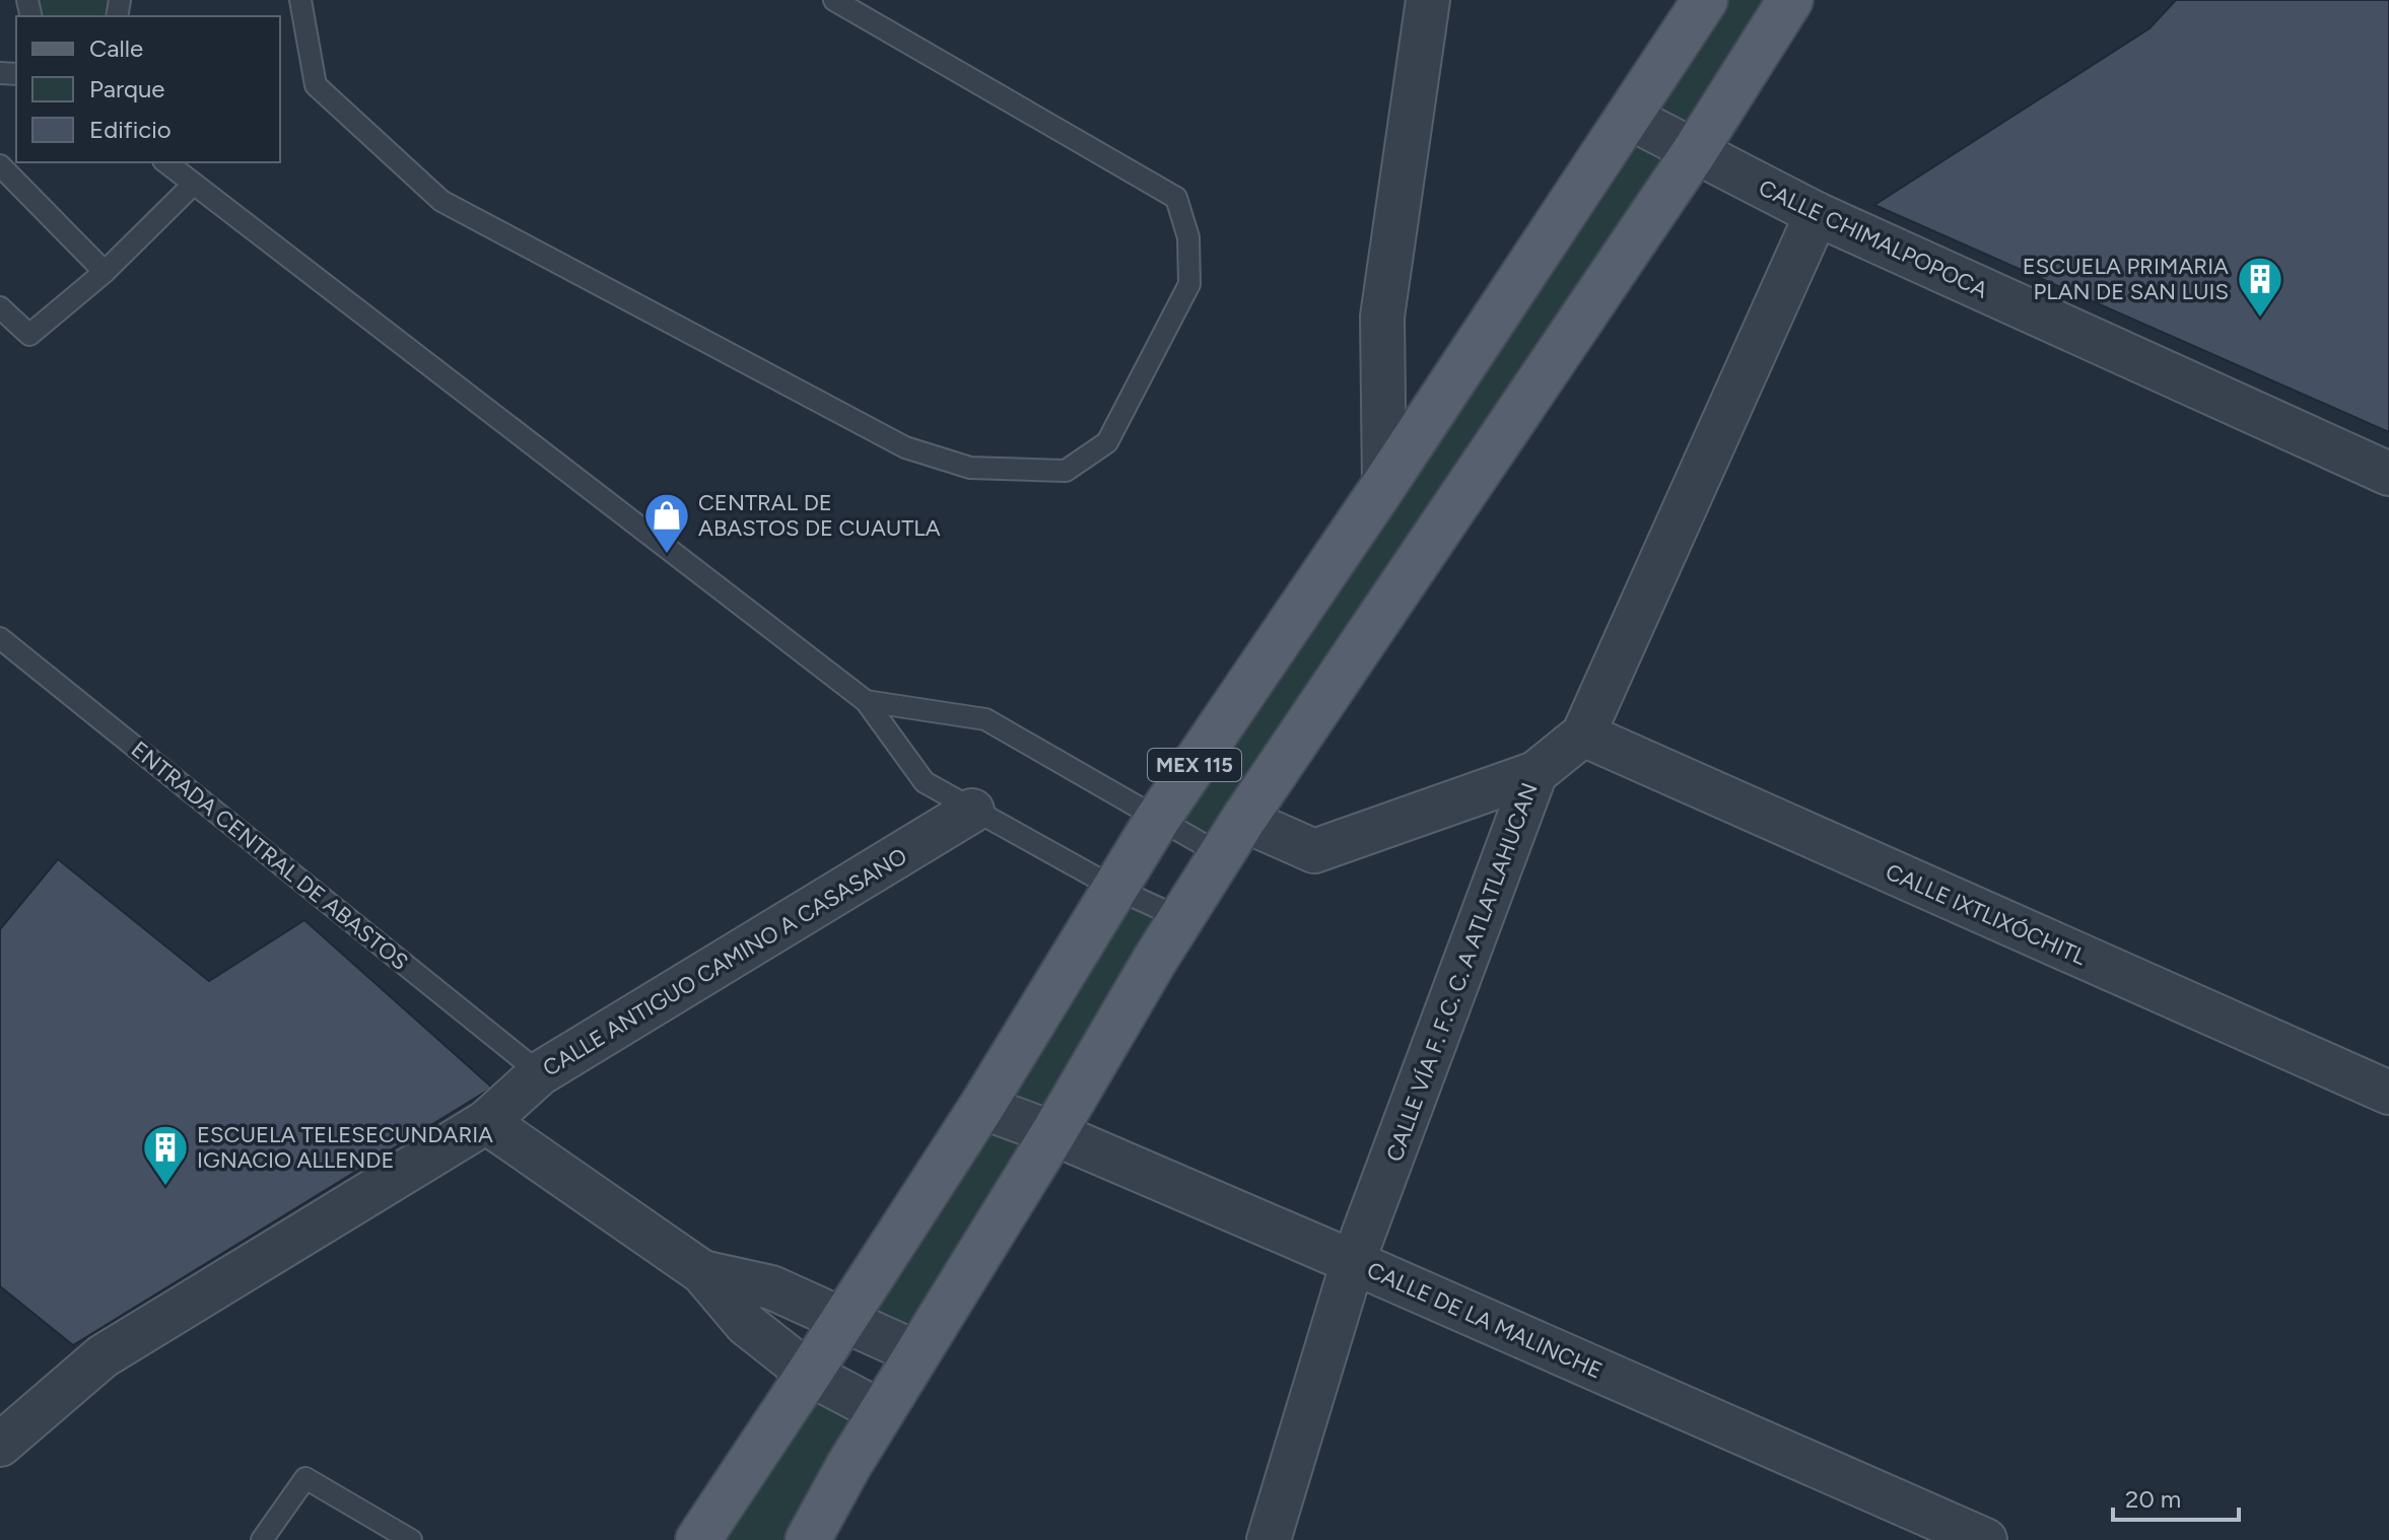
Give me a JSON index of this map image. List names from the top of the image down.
{
  "streets": {
    "main road": ["MEX 115"],
    "street": [
      "CALLE CHIMALPOPOCA",
      "CALLE IXTLIXÓCHITL",
      "CALLE ANTIGUO CAMINO A CASASANO",
      "CALLE VÍA F. F.C. C. A ATLATLAHUCAN",
      "CALLE DE LA MALINCHE"
    ],
    "lane": ["ENTRADA CENTRAL DE ABASTOS"]
  },
  "crossings": [
    ["CALLE CHIMALPOPOCA", "MEX 115"],
    ["CALLE CHIMALPOPOCA", "CALLE VÍA F. F.C. C. A ATLATLAHUCAN"],
    ["MEX 115", "CALLE DE LA MALINCHE"],
    ["ENTRADA CENTRAL DE ABASTOS", "CALLE ANTIGUO CAMINO A CASASANO"],
    ["CALLE IXTLIXÓCHITL", "CALLE VÍA F. F.C. C. A ATLATLAHUCAN"],
    ["CALLE VÍA F. F.C. C. A ATLATLAHUCAN", "CALLE DE LA MALINCHE"]
  ],
  "places": {
    "building": ["ESCUELA PRIMARIA PLAN DE SAN LUIS", "ESCUELA TELESECUNDARIA IGNACIO ALLENDE"],
    "shop": ["CENTRAL DE ABASTOS DE CUAUTLA"]
  },
  "legend": ["Calle", "Parque", "Edificio"],
  "scale_bar": "20 m"
}
